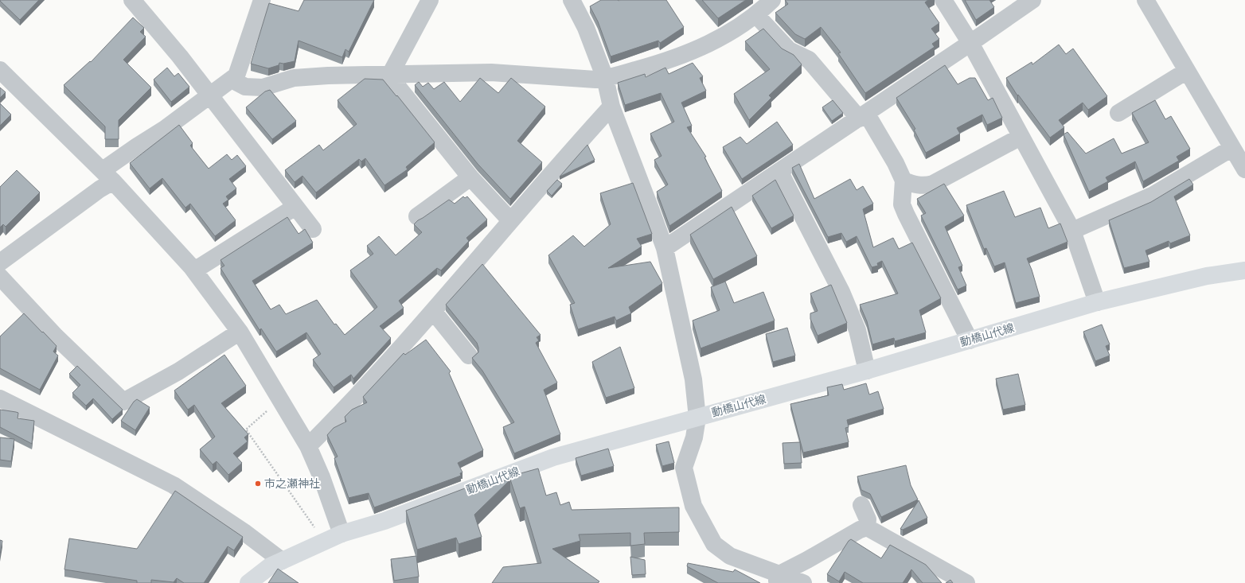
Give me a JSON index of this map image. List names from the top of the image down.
{
  "streets": {
    "main road": ["動橋山代線"]
  },
  "places": ["市之瀬神社"]
}
